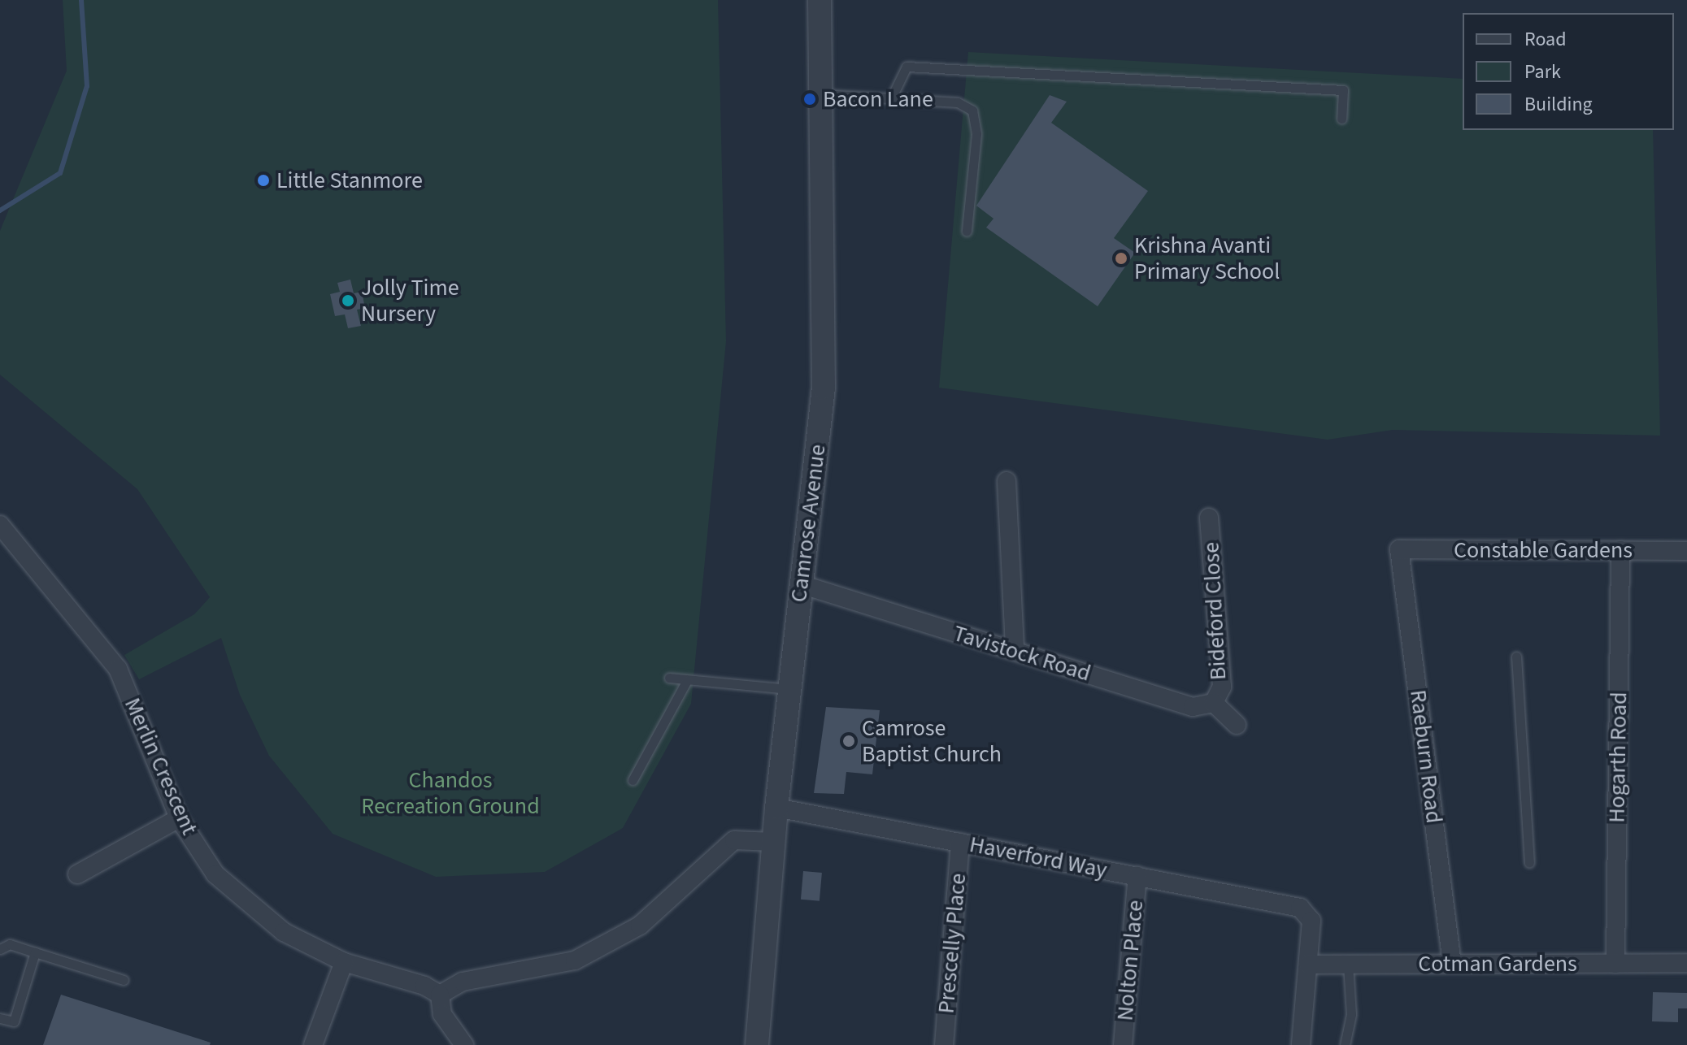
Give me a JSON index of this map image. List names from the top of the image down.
{
  "streets": {
    "street": [
      "Camrose Avenue",
      "Constable Gardens",
      "Bideford Close",
      "Tavistock Road",
      "Raeburn Road",
      "Hogarth Road",
      "Merlin Crescent",
      "Haverford Way",
      "Prescelly Place",
      "Nolton Place",
      "Cotman Gardens"
    ]
  },
  "crossings": [
    ["Camrose Avenue", "Tavistock Road"],
    ["Camrose Avenue", "Haverford Way"],
    ["Constable Gardens", "Raeburn Road"],
    ["Constable Gardens", "Hogarth Road"],
    ["Bideford Close", "Tavistock Road"],
    ["Raeburn Road", "Cotman Gardens"],
    ["Hogarth Road", "Cotman Gardens"],
    ["Haverford Way", "Prescelly Place"],
    ["Haverford Way", "Nolton Place"],
    ["Haverford Way", "Cotman Gardens"]
  ],
  "parks": ["Chandos Recreation Ground"],
  "places": [
    "Bacon Lane",
    "Little Stanmore",
    "Krishna Avanti Primary School",
    "Jolly Time Nursery",
    "Camrose Baptist Church"
  ],
  "legend": ["Road", "Park", "Building"]
}
